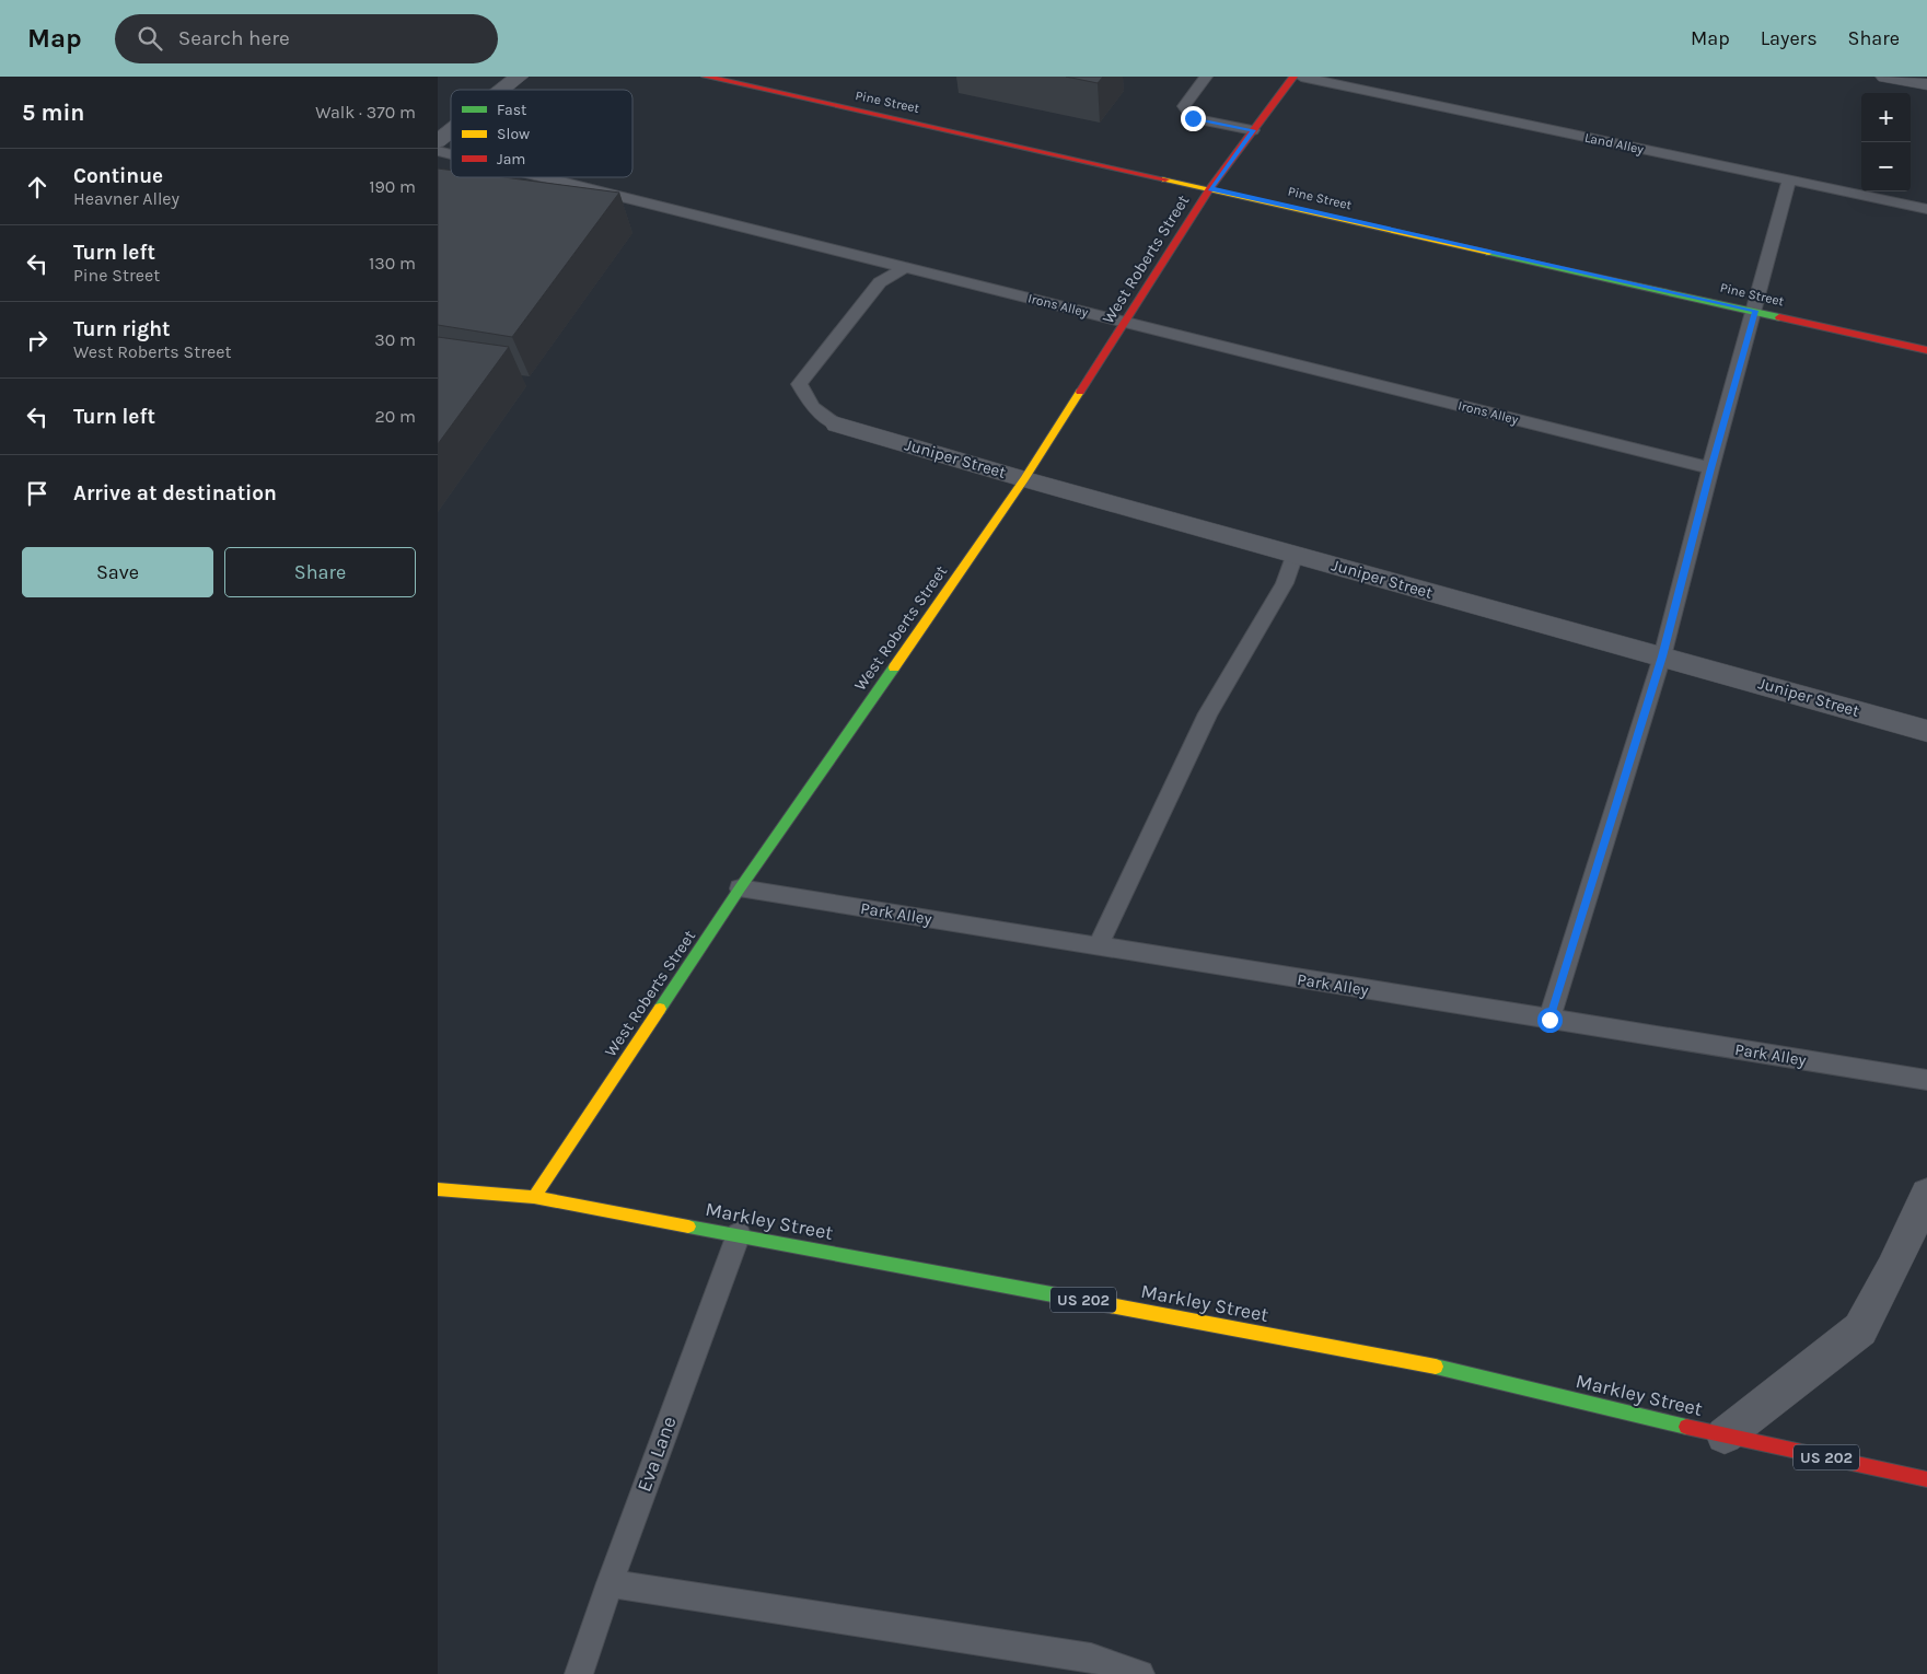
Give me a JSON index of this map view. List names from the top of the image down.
{
  "streets": {
    "main road": [
      "Pine Street",
      "West Roberts Street",
      "Markley Street",
      "US 202"
    ],
    "street": ["Juniper Street"],
    "lane": [
      "Land Alley",
      "Irons Alley",
      "Park Alley",
      "Eva Lane"
    ]
  },
  "crossings": [
    ["Pine Street", "West Roberts Street"],
    ["West Roberts Street", "Irons Alley"],
    ["West Roberts Street", "Juniper Street"],
    ["West Roberts Street", "Park Alley"],
    ["West Roberts Street", "Markley Street"],
    ["Markley Street", "Eva Lane"]
  ],
  "legend": ["Fast", "Slow", "Jam"],
  "page": {
    "header": "Map",
    "search": "Search here",
    "nav": ["Map", "Layers", "Share"],
    "heading": ["5 min", "Walk · 370 m"],
    "map_buttons": ["+", "−"],
    "list": [
      ["Continue", "Heavner Alley", "190 m"],
      ["Turn left", "Pine Street", "130 m"],
      ["Turn right", "West Roberts Street", "30 m"],
      ["Turn left", "20 m"],
      "Arrive at destination"
    ],
    "buttons": ["Save", "Share"]
  }
}
